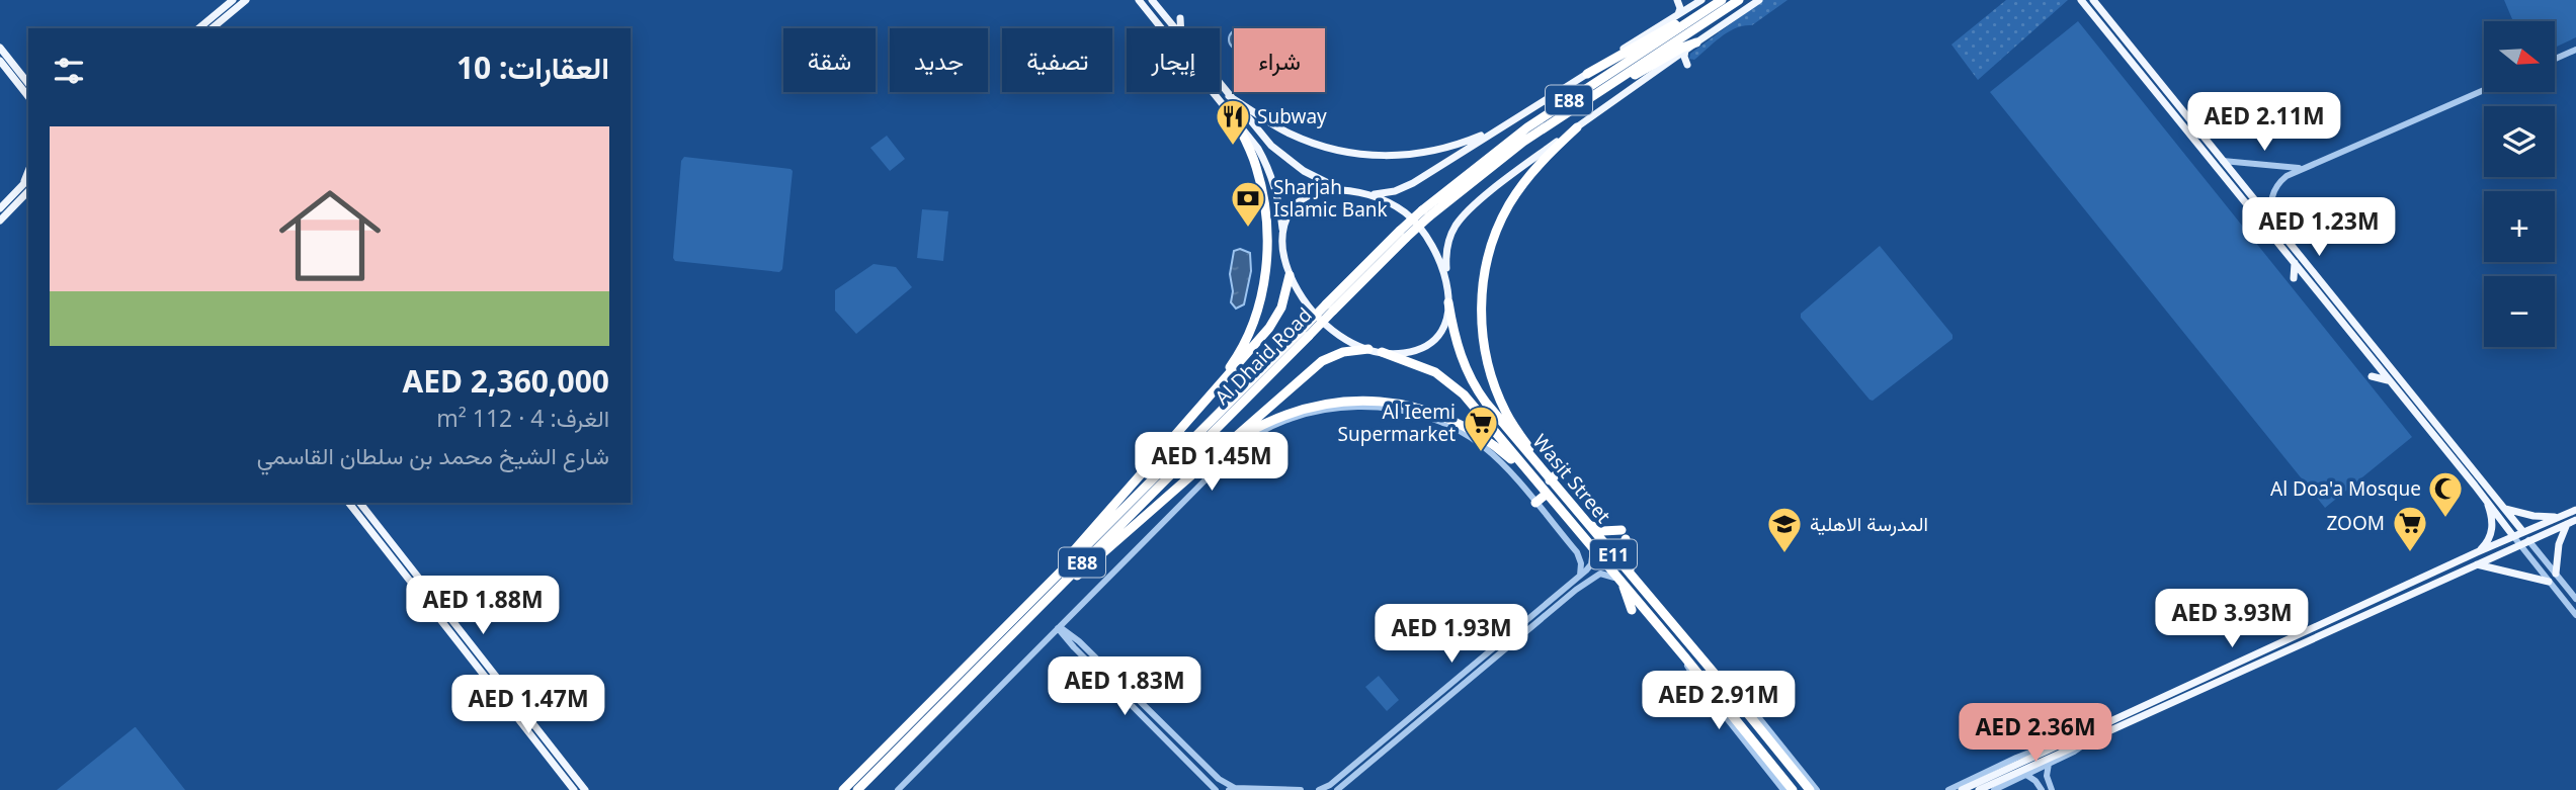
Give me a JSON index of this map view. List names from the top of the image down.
{
  "streets": {
    "highway": [
      "E88",
      "Al Dhaid Road",
      "Wasit Street",
      "E11"
    ]
  },
  "places": {
    "restaurant": ["Subway"],
    "bank": ["Sharjah Islamic Bank"],
    "supermarket": ["Al Ieemi Supermarket", "ZOOM"],
    "mosque": ["Al Doa'a Mosque"],
    "school or university": ["المدرسة الاهلية"]
  },
  "north": "right",
  "page": {
    "map_buttons": ["+", "−"],
    "chip": [
      "شراء",
      "إيجار",
      "تصفية",
      "جديد",
      "شقة"
    ],
    "heading": "العقارات: 10",
    "price": [
      "AED 2.11M",
      "AED 1.23M",
      "AED 1.45M",
      "AED 1.88M",
      "AED 3.93M",
      "AED 1.93M",
      "AED 1.83M",
      "AED 2.91M",
      "AED 1.47M",
      "AED 2.36M"
    ],
    "list": [
      {
        "name": "AED 2,360,000",
        "note": "الغرف: 4 · 112 m² · شارع الشيخ محمد بن سلطان القاسمي"
      }
    ]
  }
}
